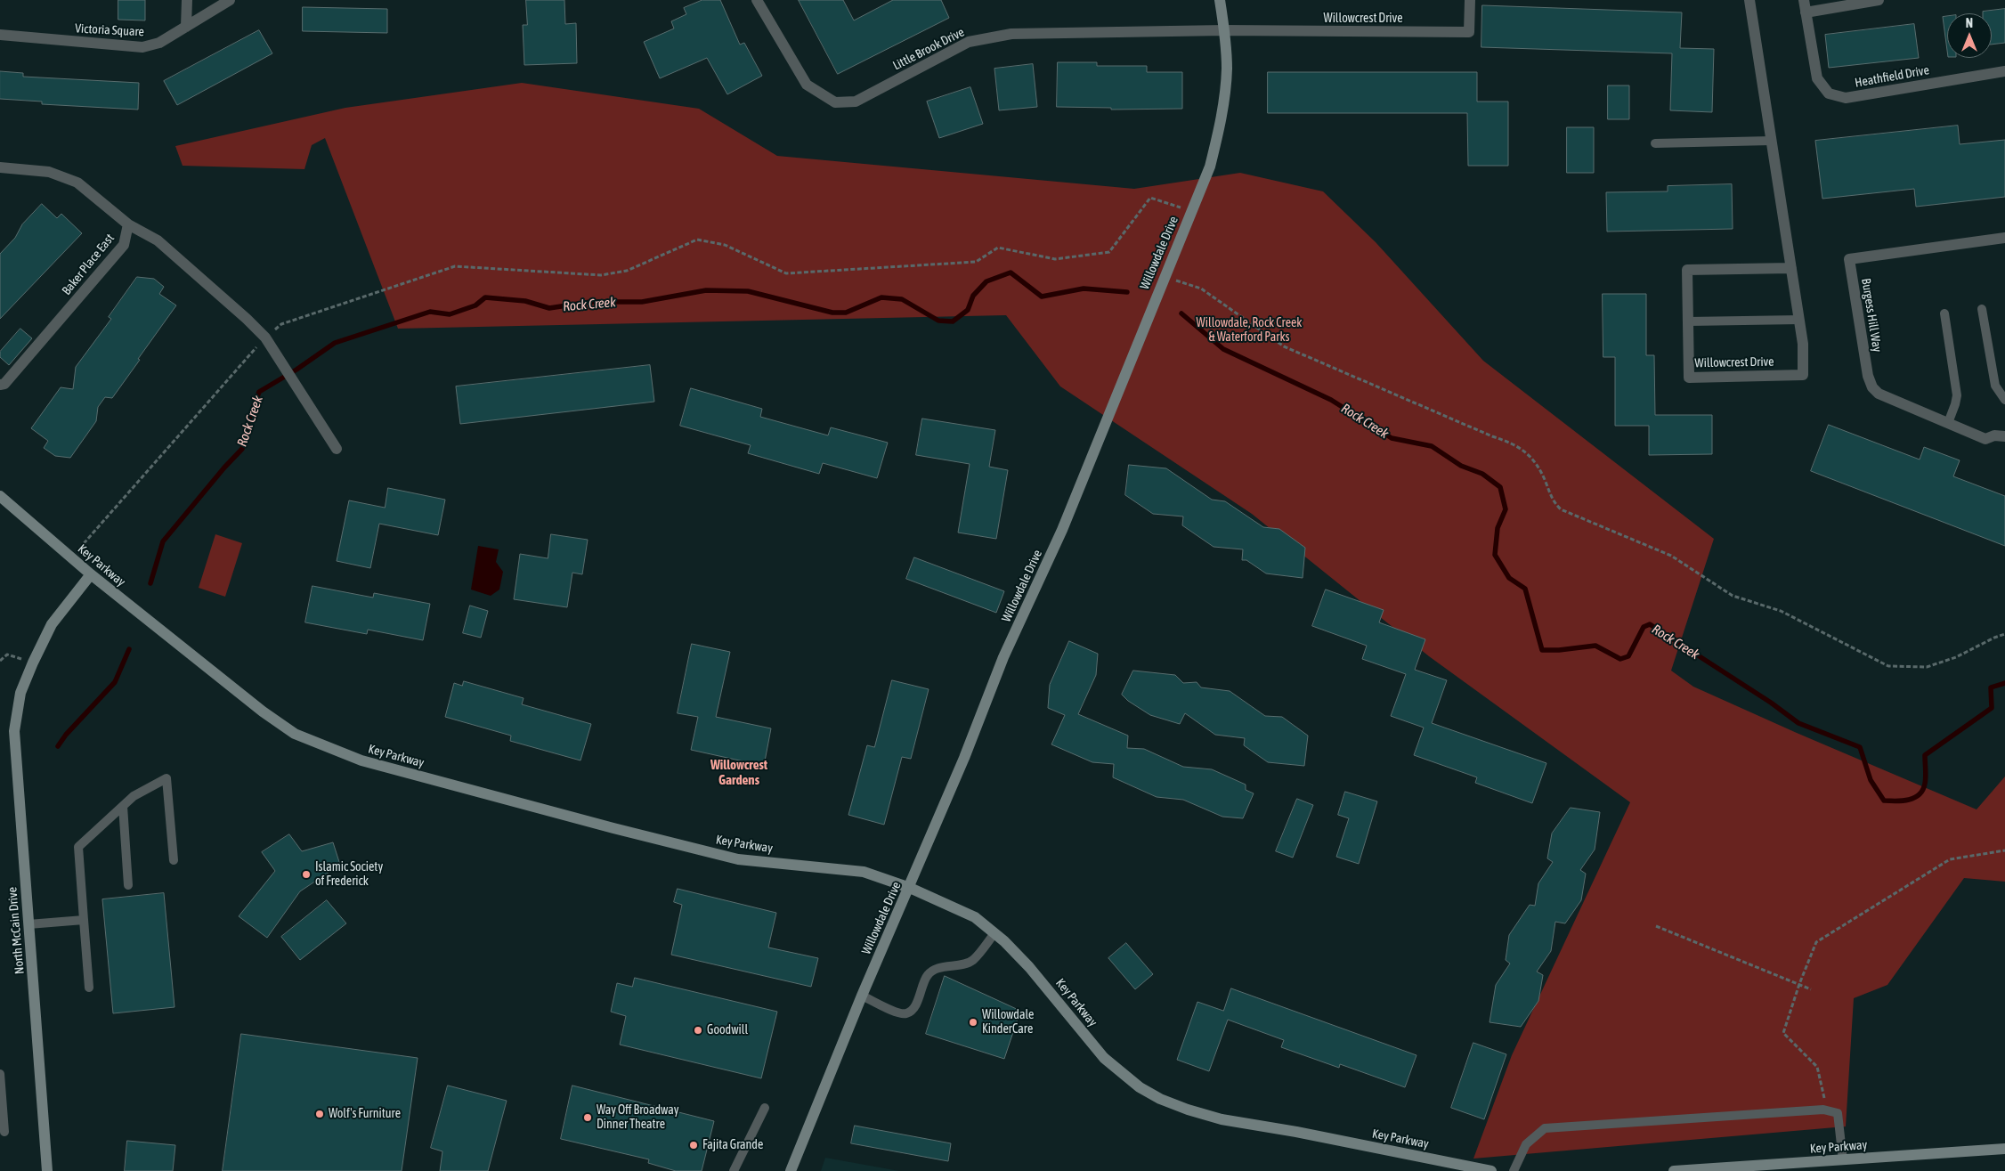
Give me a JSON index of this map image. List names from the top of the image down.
{
  "streets": {
    "street": [
      "Willowcrest Drive",
      "Victoria Square",
      "Little Brook Drive",
      "Heathfield Drive",
      "Willowdale Drive",
      "Baker Place East",
      "Burgess Hill Way",
      "Key Parkway",
      "North McCain Drive"
    ]
  },
  "crossings": [
    ["Willowcrest Drive", "Little Brook Drive"],
    ["Willowcrest Drive", "Willowdale Drive"],
    ["Little Brook Drive", "Willowdale Drive"],
    ["Willowdale Drive", "Key Parkway"],
    ["Key Parkway", "North McCain Drive"]
  ],
  "districts": ["Willowcrest Gardens"],
  "water": ["Rock Creek"],
  "parks": ["Willowdale, Rock Creek & Waterford Parks"],
  "places": [
    "Islamic Society of Frederick",
    "Willowdale KinderCare",
    "Goodwill",
    "Wolf's Furniture",
    "Way Off Broadway Dinner Theatre",
    "Fajita Grande"
  ],
  "north": "top"
}
